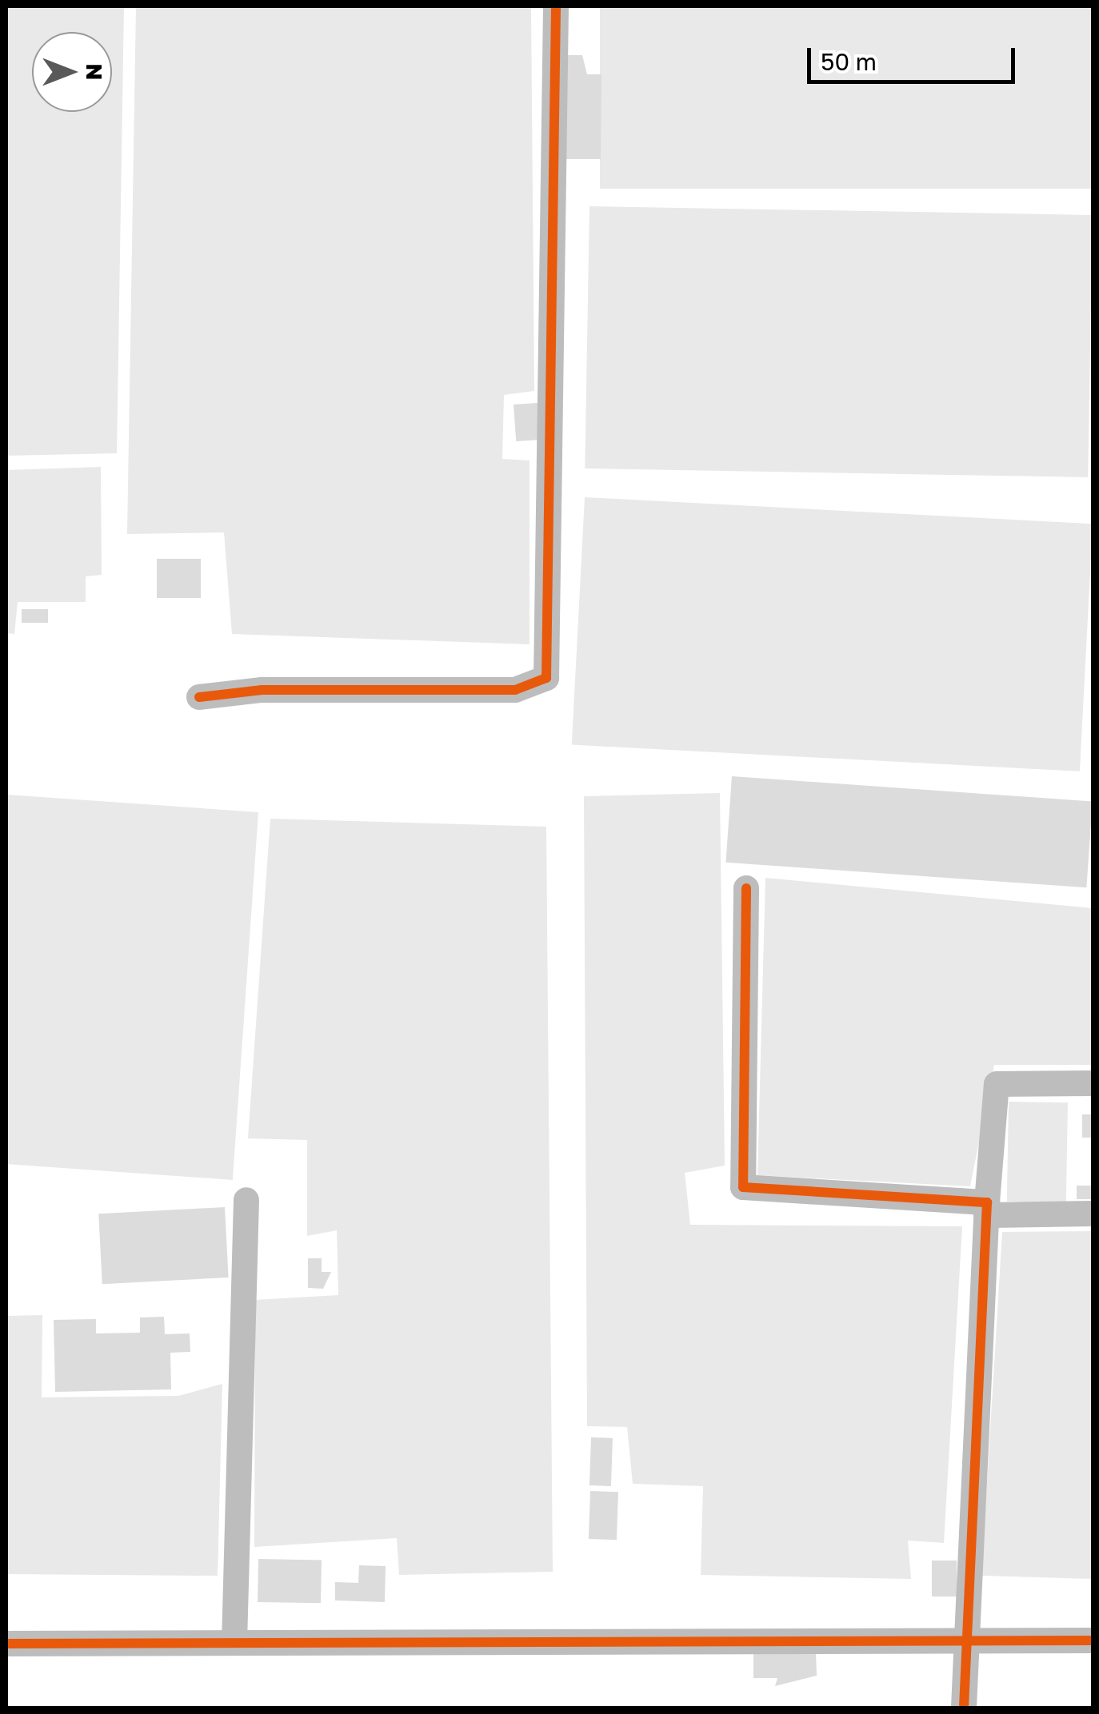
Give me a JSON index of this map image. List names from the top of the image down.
{
  "scale_bar": "50 m",
  "north": "right"
}
